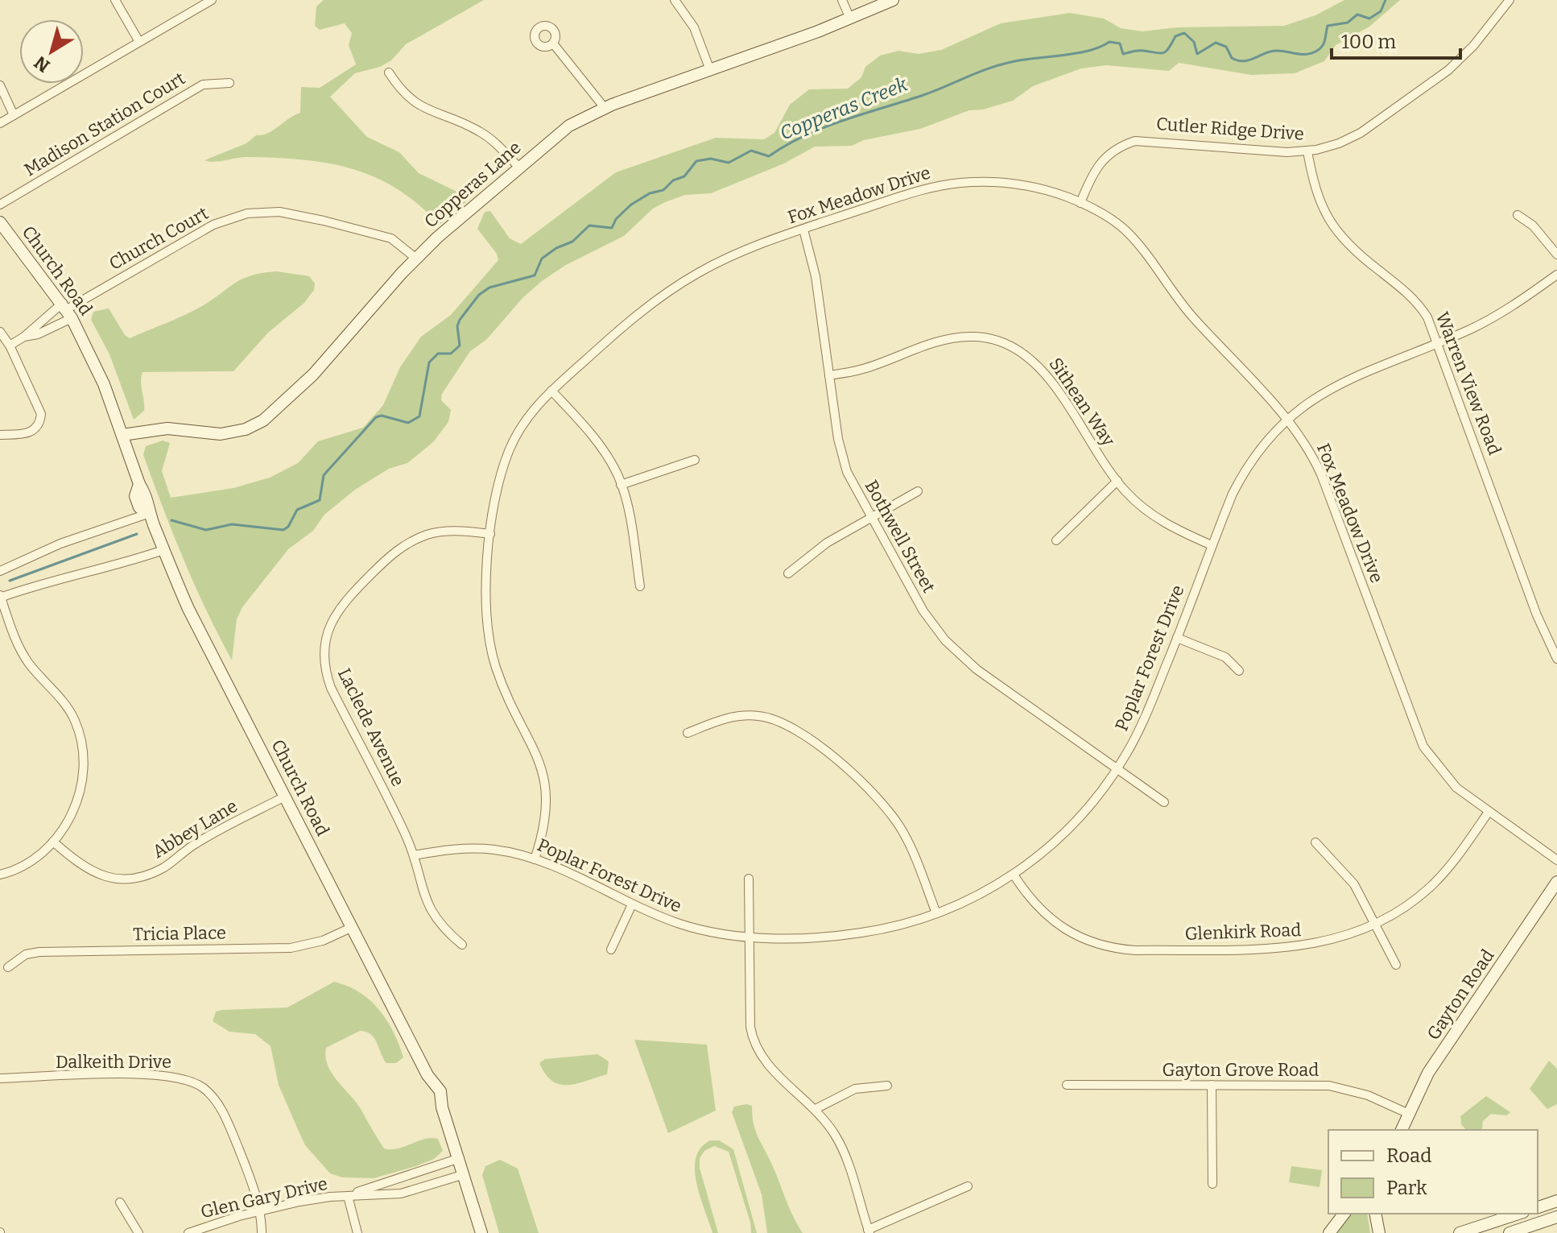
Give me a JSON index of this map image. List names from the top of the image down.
{
  "streets": {
    "main road": ["Copperas Lane", "Church Road", "Gayton Road"],
    "street": [
      "Madison Station Court",
      "Cutler Ridge Drive",
      "Fox Meadow Drive",
      "Church Court",
      "Warren View Road",
      "Sithean Way",
      "Bothwell Street",
      "Poplar Forest Drive",
      "Laclede Avenue",
      "Abbey Lane",
      "Glenkirk Road",
      "Tricia Place",
      "Dalkeith Drive",
      "Gayton Grove Road",
      "Glen Gary Drive"
    ]
  },
  "crossings": [
    ["Cutler Ridge Drive", "Fox Meadow Drive"],
    ["Cutler Ridge Drive", "Warren View Road"],
    ["Copperas Lane", "Church Court"],
    ["Copperas Lane", "Church Road"],
    ["Fox Meadow Drive", "Bothwell Street"],
    ["Fox Meadow Drive", "Poplar Forest Drive"],
    ["Fox Meadow Drive", "Laclede Avenue"],
    ["Fox Meadow Drive", "Glenkirk Road"],
    ["Church Court", "Church Road"],
    ["Church Road", "Abbey Lane"],
    ["Church Road", "Tricia Place"],
    ["Church Road", "Glen Gary Drive"],
    ["Warren View Road", "Poplar Forest Drive"],
    ["Sithean Way", "Bothwell Street"],
    ["Sithean Way", "Poplar Forest Drive"],
    ["Bothwell Street", "Poplar Forest Drive"],
    ["Poplar Forest Drive", "Laclede Avenue"],
    ["Poplar Forest Drive", "Glenkirk Road"],
    ["Gayton Road", "Gayton Grove Road"],
    ["Dalkeith Drive", "Glen Gary Drive"]
  ],
  "water": ["Copperas Creek"],
  "legend": ["Road", "Park"],
  "scale_bar": "100 m",
  "north": "bottom left"
}
